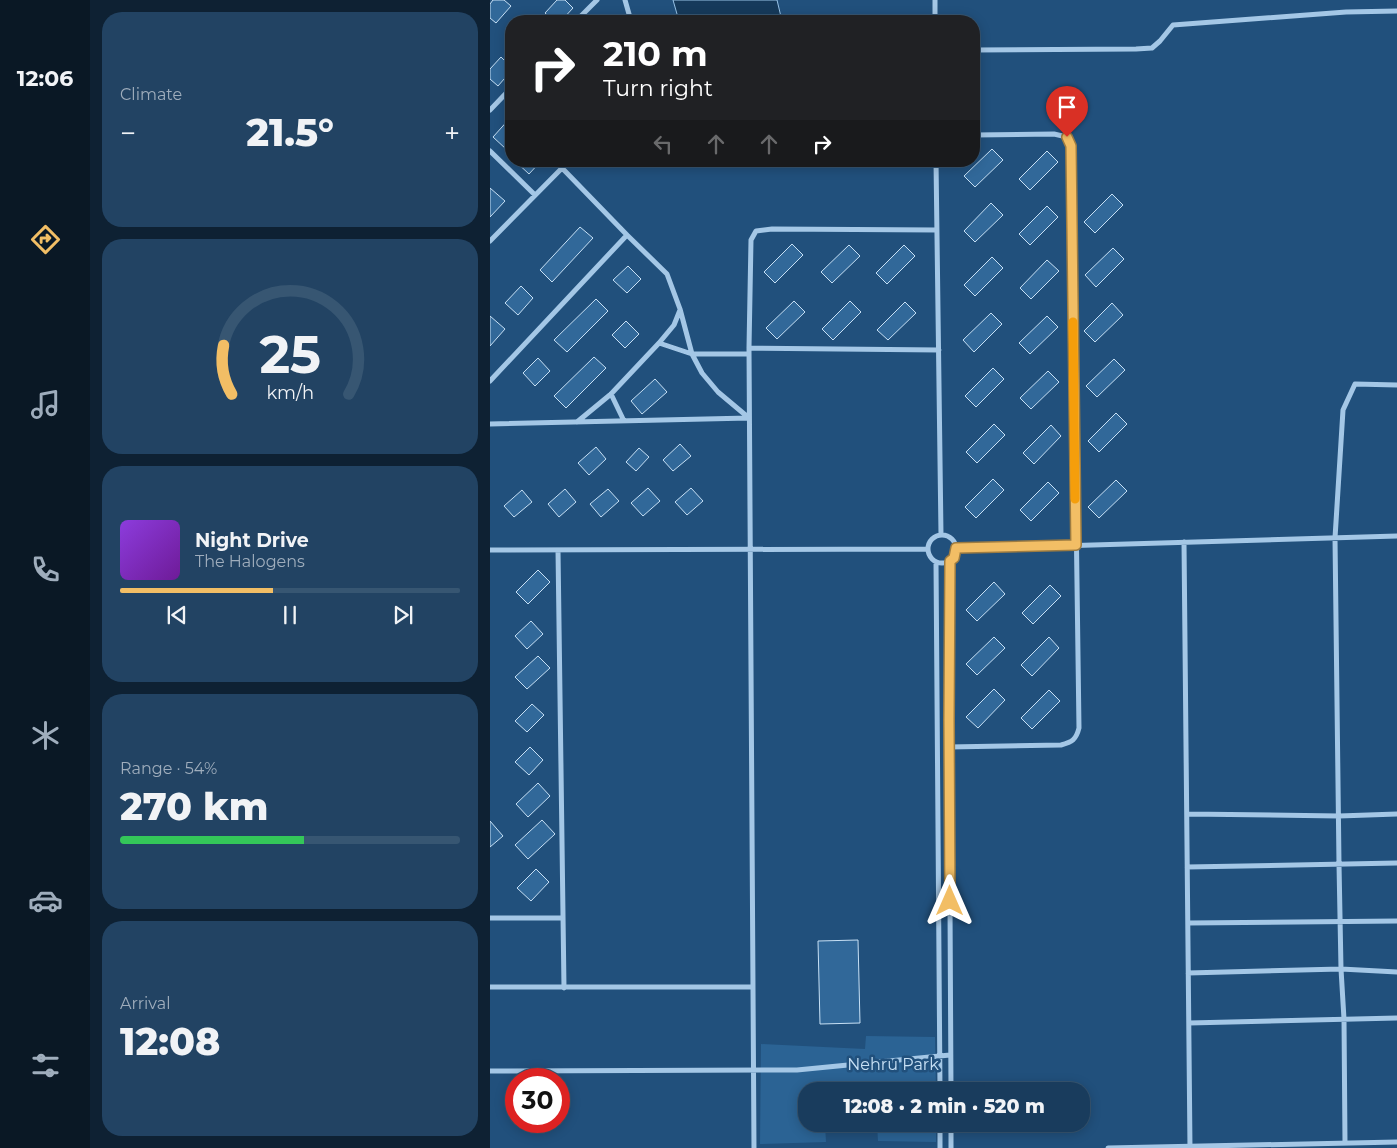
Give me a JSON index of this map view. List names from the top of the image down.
{
  "parks": ["Nehru Park"],
  "page": {
    "tabs": "12:06",
    "tile": [
      "Climate",
      ["Range · 54%", "270 km"],
      ["Arrival", "12:08"]
    ],
    "turn": ["210 m", "Turn right"],
    "heat": ["−", "21.5°", "+"],
    "song": ["Night Drive", "The Halogens"],
    "limit": "30",
    "trip": "12:08 · 2 min · 520 m",
    "gauge": ["25", "km/h"]
  }
}
